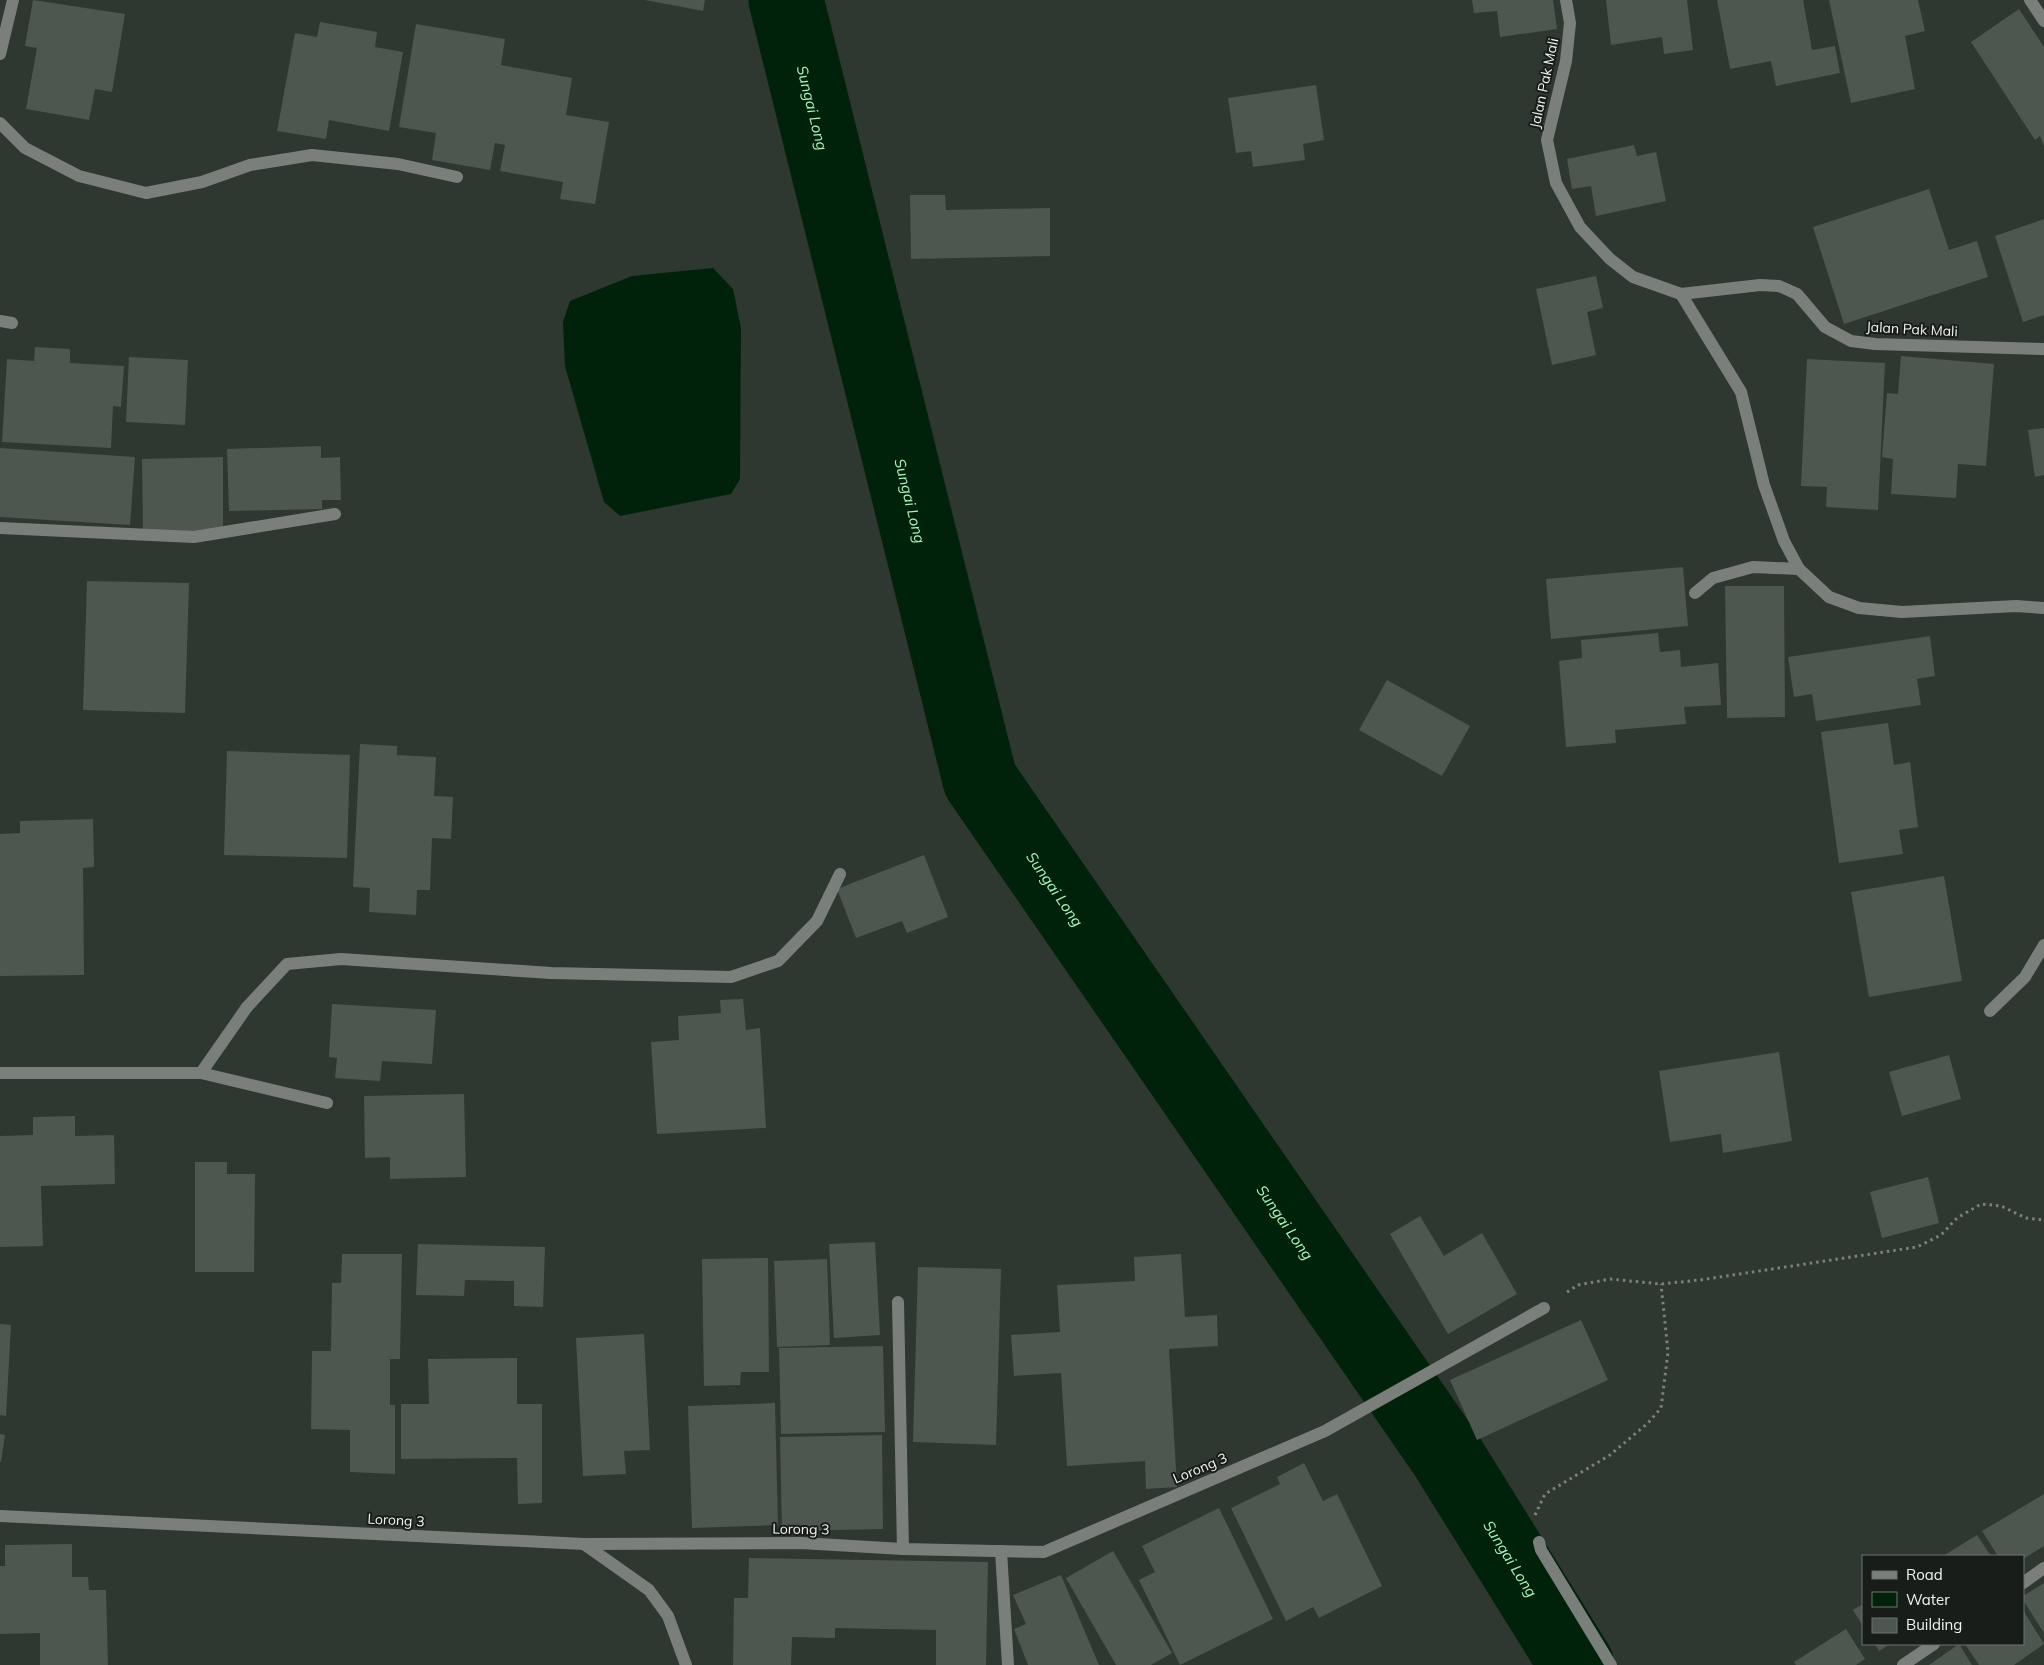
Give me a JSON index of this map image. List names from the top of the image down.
{
  "streets": {
    "street": ["Jalan Pak Mali", "Lorong 3"]
  },
  "water": ["Sungai Long"],
  "legend": ["Road", "Water", "Building"]
}
